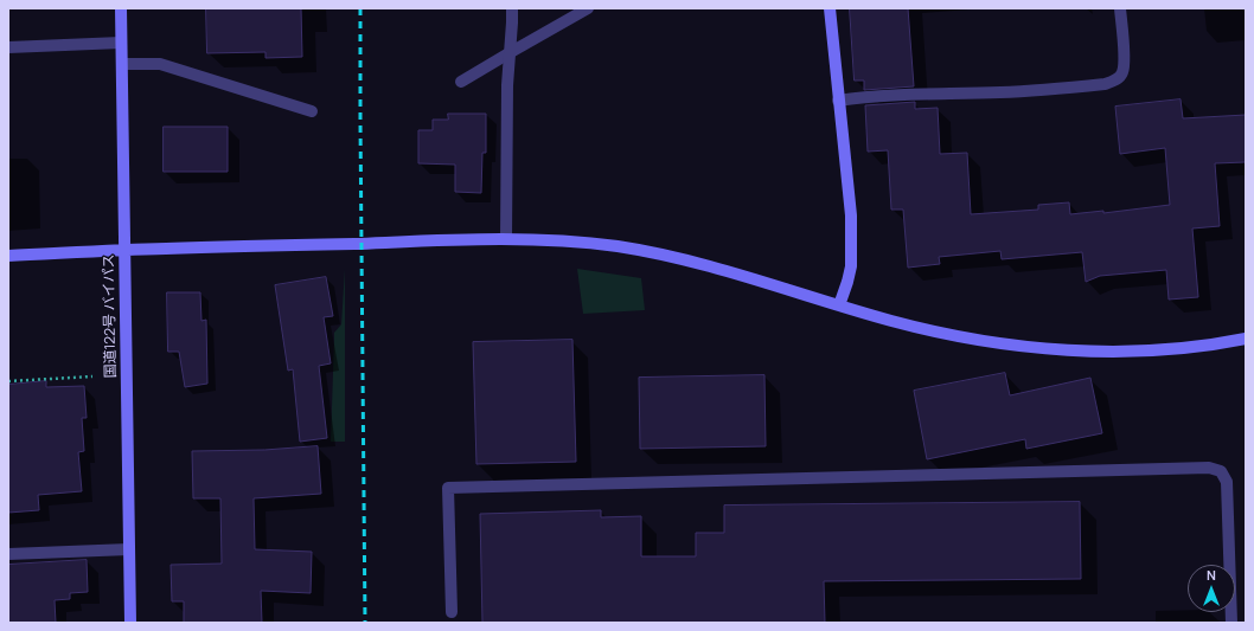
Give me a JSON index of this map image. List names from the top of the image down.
{
  "streets": {
    "street": ["国道122号 バイパス"]
  },
  "north": "top"
}
